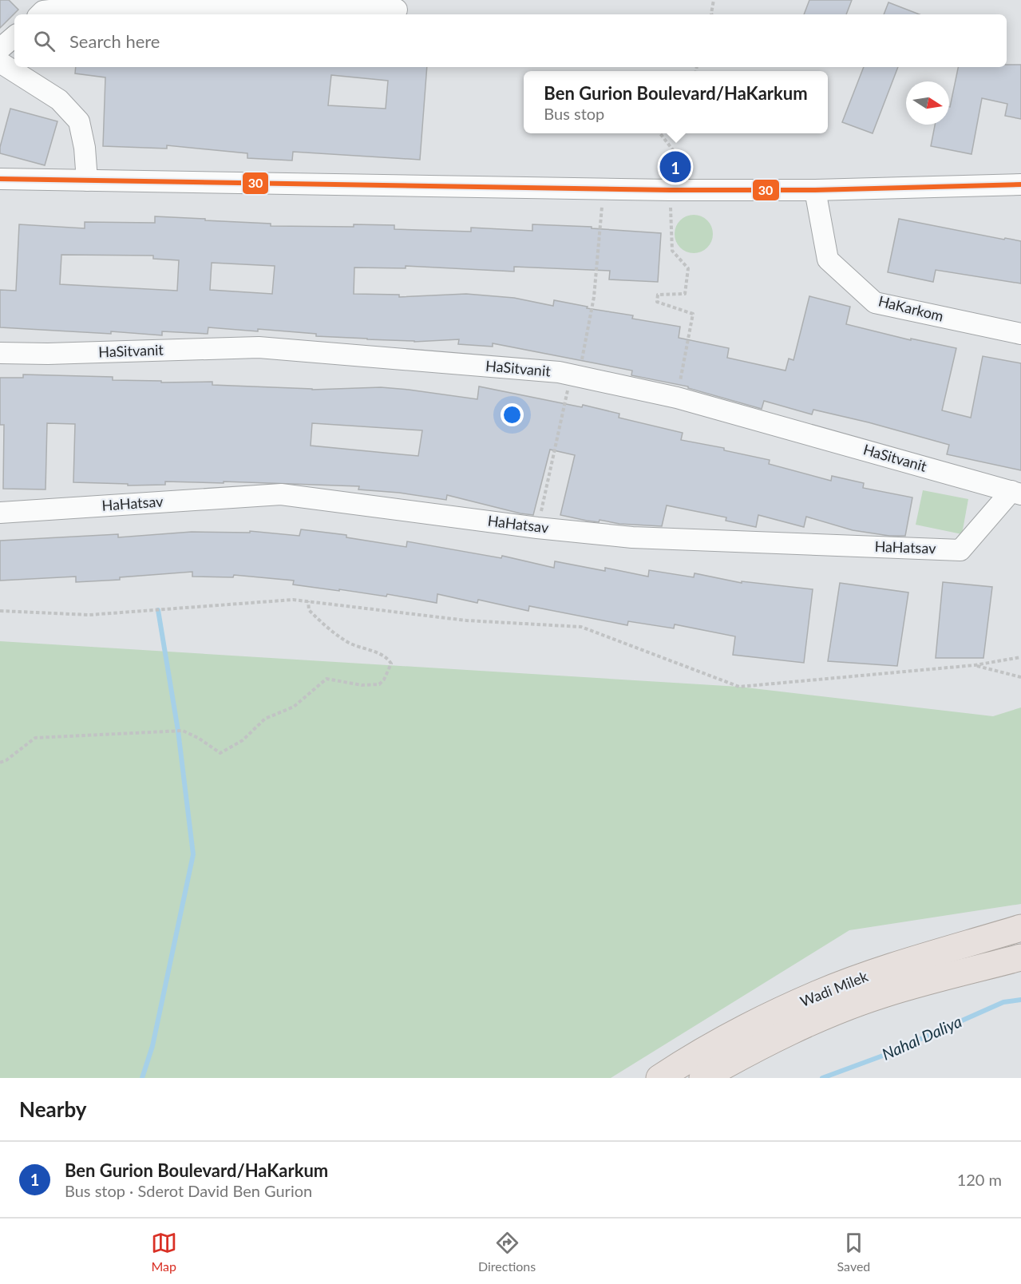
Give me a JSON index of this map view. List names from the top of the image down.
{
  "streets": {
    "highway": ["Wadi Milek"],
    "street": ["HaKarkom", "HaSitvanit", "HaHatsav"]
  },
  "crossings": [
    ["HaSitvanit", "HaHatsav"]
  ],
  "water": ["Nahal Daliya"],
  "lines": ["transit line 30"],
  "north": "right",
  "page": {
    "search": "Search here",
    "popup": ["Ben Gurion Boulevard/HaKarkum", "Bus stop"],
    "pins": "1",
    "heading": "Nearby",
    "list": [
      {
        "mark": "1",
        "name": "Ben Gurion Boulevard/HaKarkum",
        "note": "Bus stop · Sderot David Ben Gurion",
        "value": "120 m"
      }
    ],
    "nav": ["Map", "Directions", "Saved"]
  }
}
